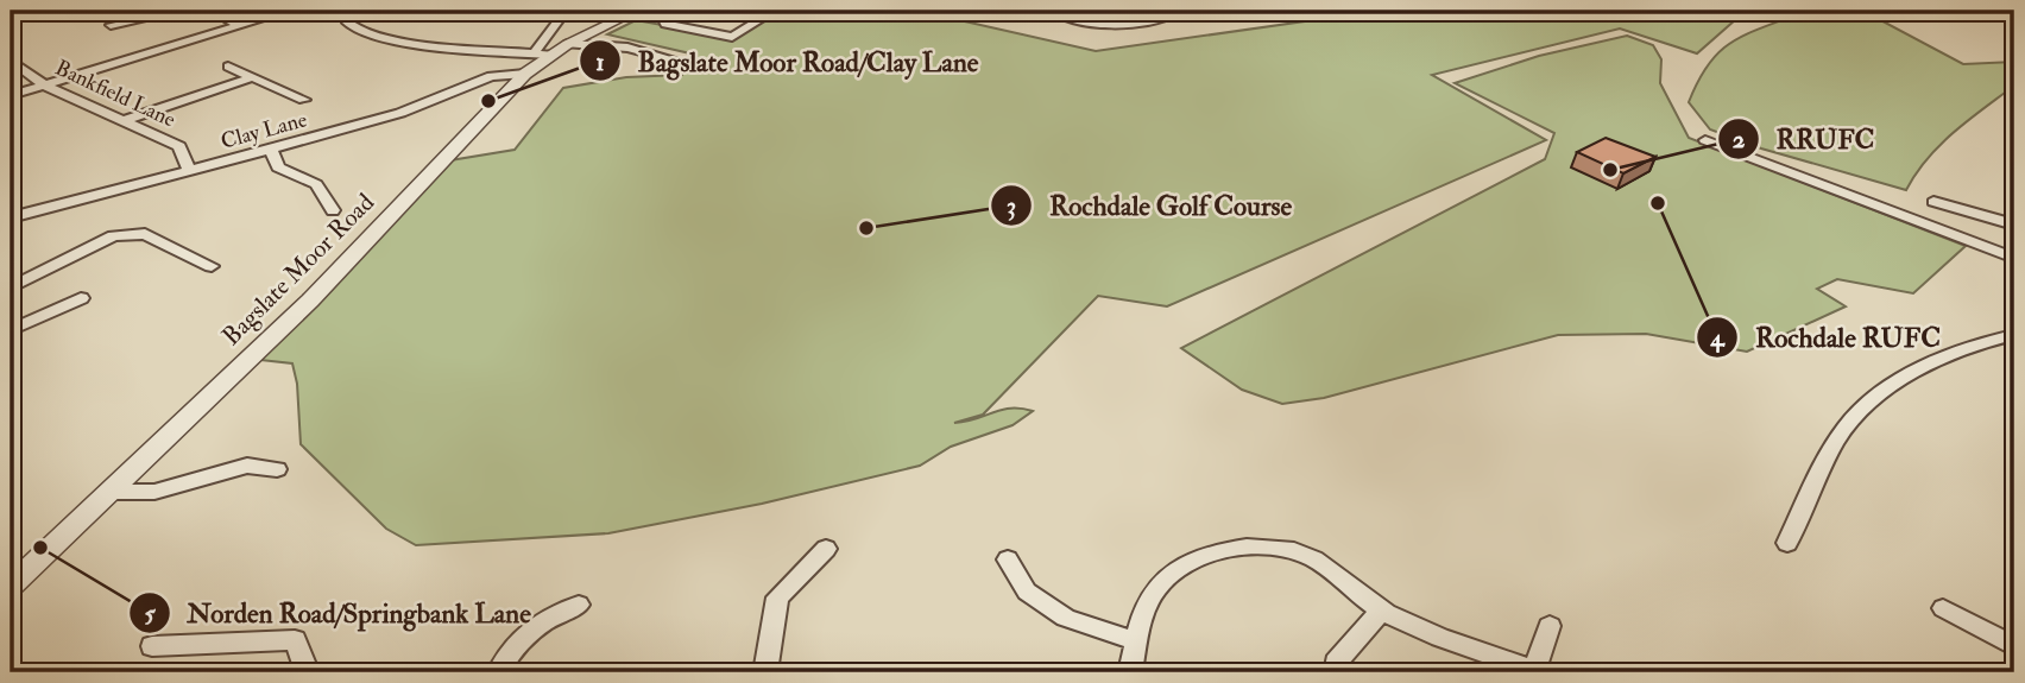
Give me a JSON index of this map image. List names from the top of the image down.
{
  "streets": {
    "street": ["Bankfield Lane", "Clay Lane", "Bagslate Moor Road"]
  },
  "crossings": [
    ["Bankfield Lane", "Clay Lane"],
    ["Clay Lane", "Bagslate Moor Road"]
  ],
  "places": [
    "Bagslate Moor Road/Clay Lane",
    "RRUFC",
    "Rochdale RUFC",
    "Rochdale Golf Course",
    "Norden Road/Springbank Lane"
  ]
}
